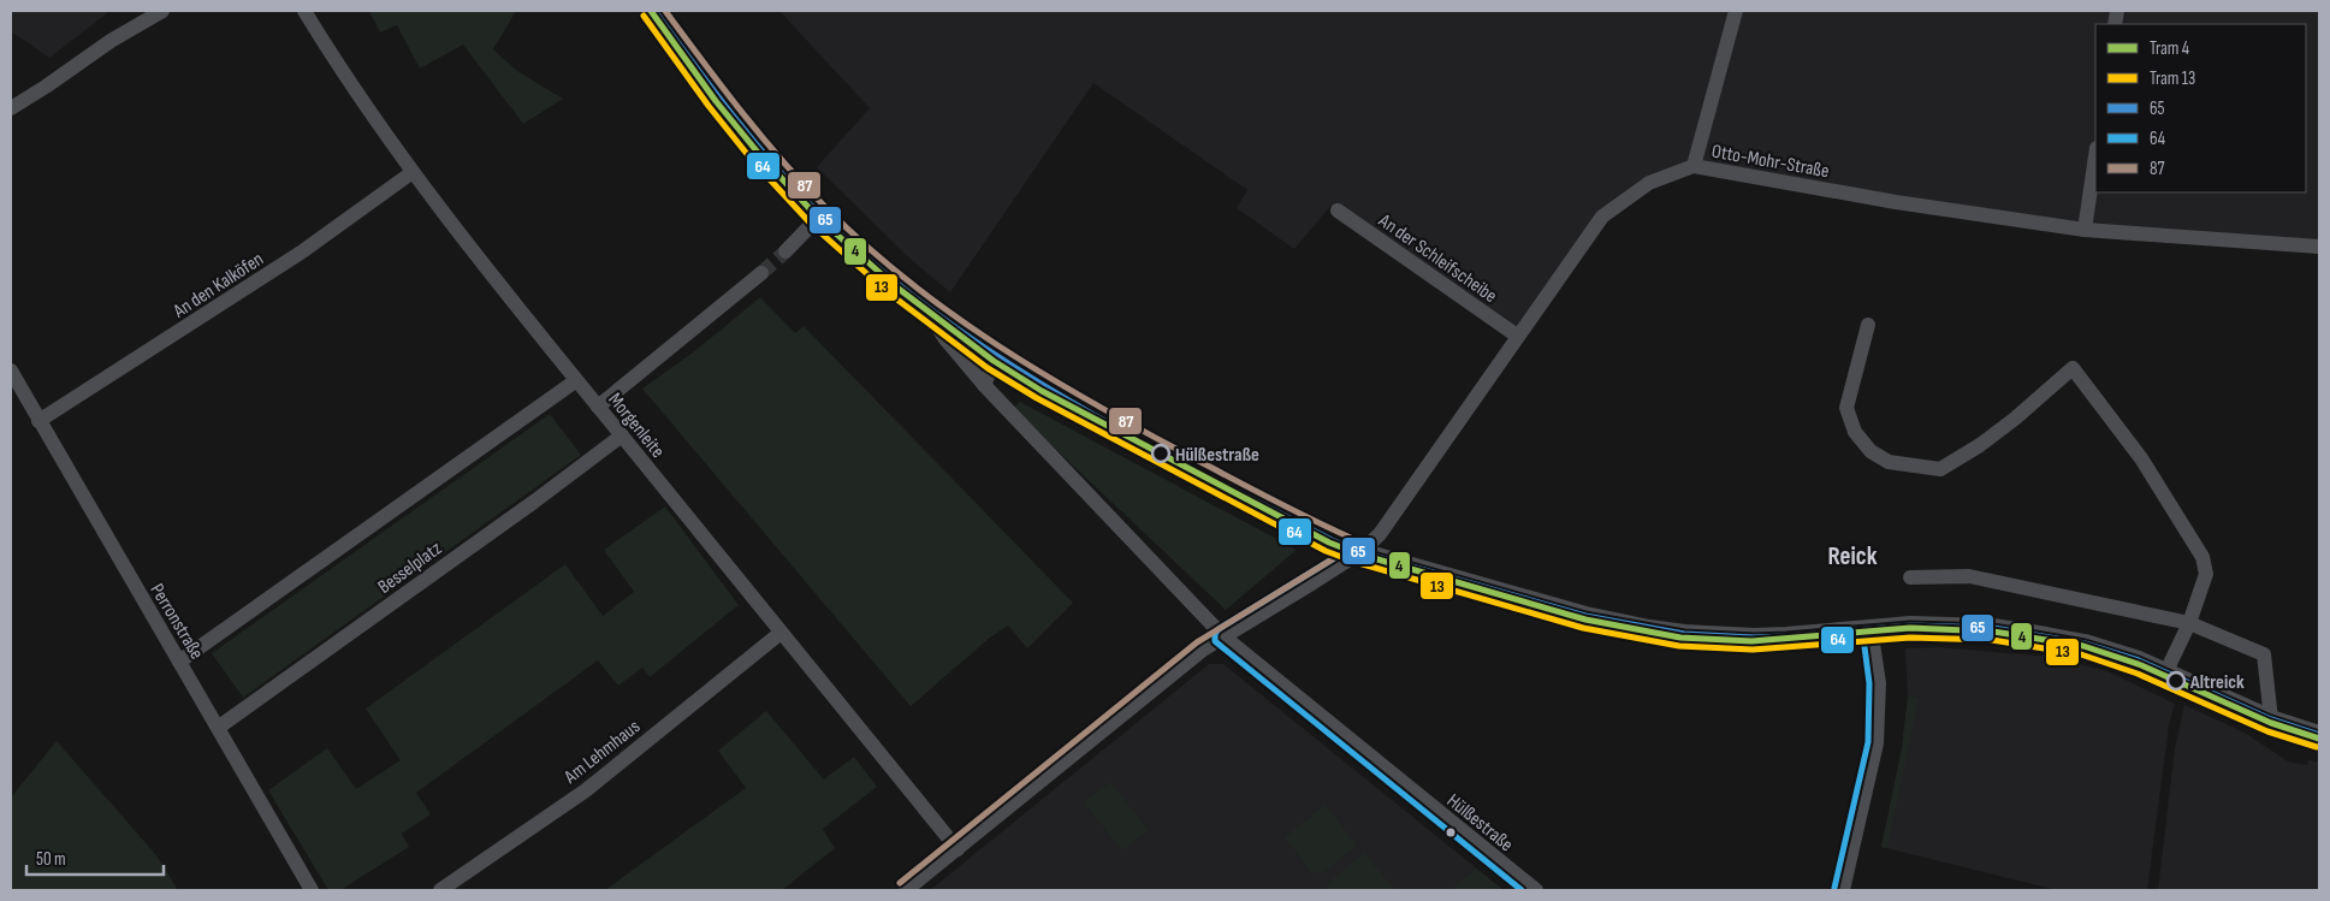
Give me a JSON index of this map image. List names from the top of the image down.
{
  "streets": {
    "street": [
      "Otto-Mohr-Straße",
      "An der Schleifscheibe",
      "An den Kalköfen",
      "Morgenleite",
      "Besselplatz",
      "Perronstraße",
      "Am Lehmhaus",
      "Hülßestraße"
    ]
  },
  "crossings": [
    ["Otto-Mohr-Straße", "An der Schleifscheibe"],
    ["Otto-Mohr-Straße", "Morgenleite"],
    ["Otto-Mohr-Straße", "Hülßestraße"],
    ["An den Kalköfen", "Morgenleite"],
    ["An den Kalköfen", "Perronstraße"],
    ["Morgenleite", "Besselplatz"],
    ["Morgenleite", "Am Lehmhaus"],
    ["Besselplatz", "Perronstraße"]
  ],
  "districts": ["Reick"],
  "places": ["Hülßestraße", "Altreick"],
  "lines": [
    "tram line 4",
    "transit line 65",
    "transit line 87",
    "tram line 13",
    "transit line 64"
  ],
  "legend": [
    "Tram 4",
    "Tram 13",
    "65",
    "64",
    "87"
  ],
  "scale_bar": "50 m"
}
